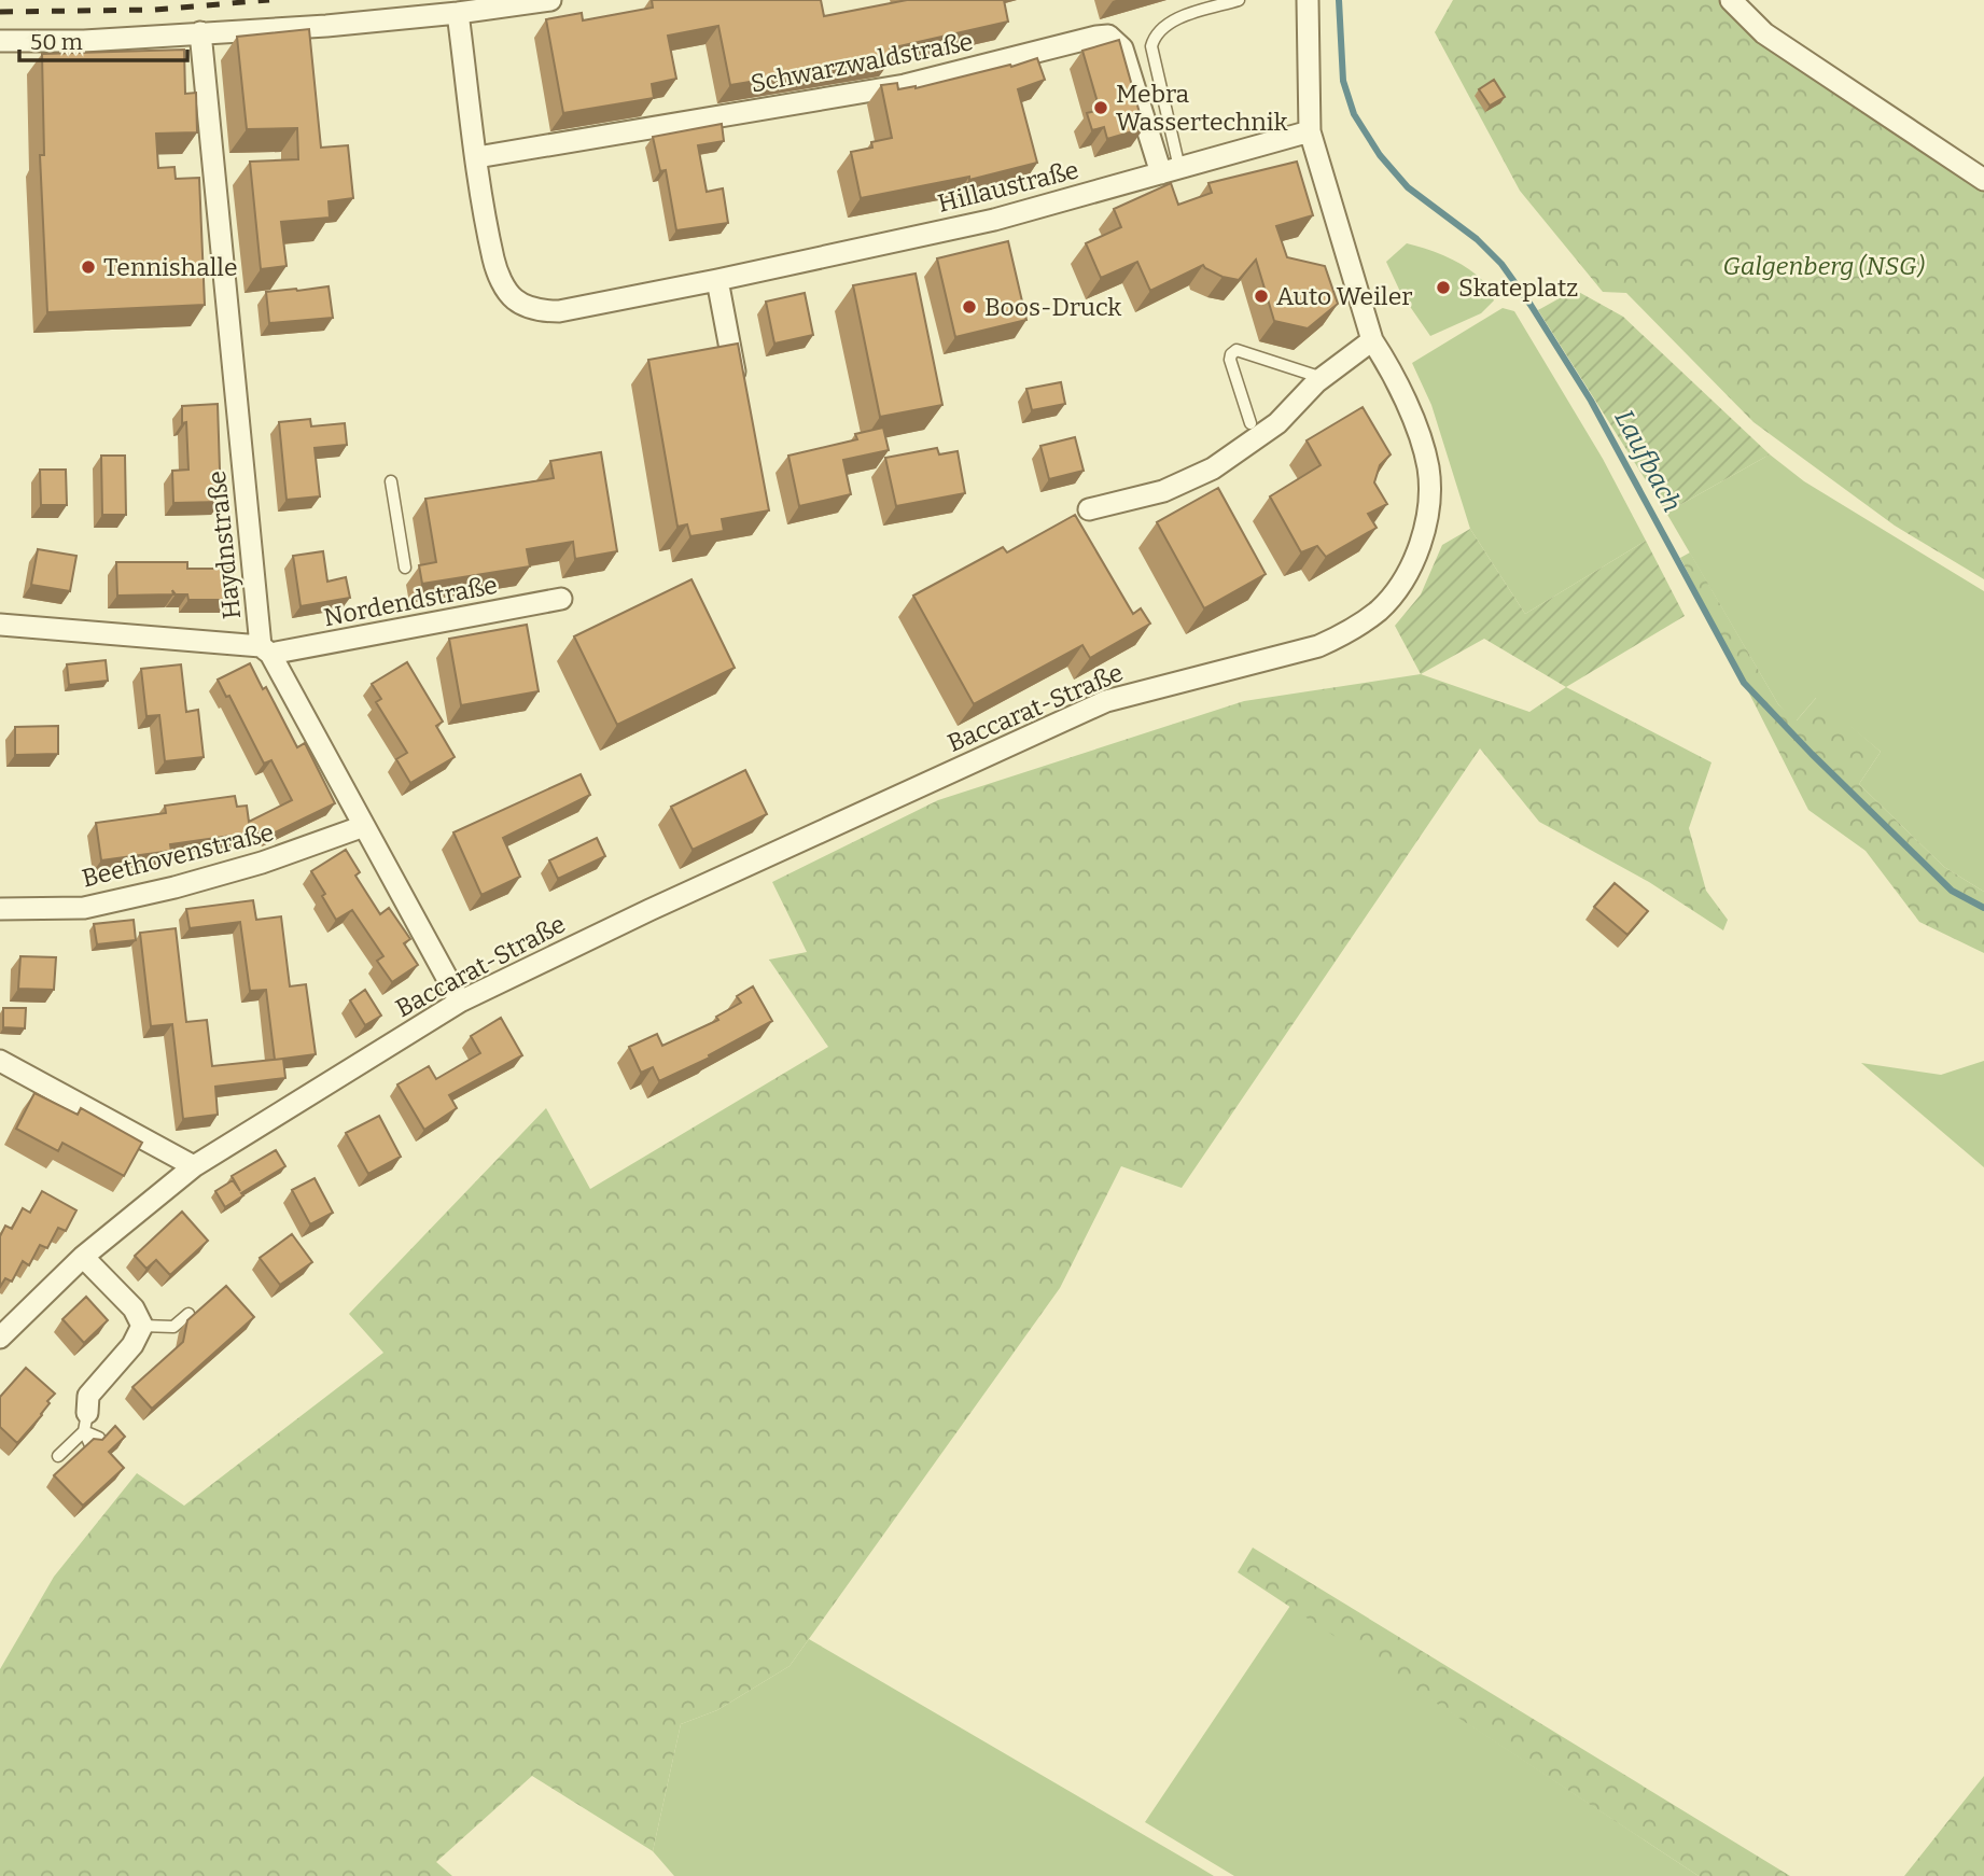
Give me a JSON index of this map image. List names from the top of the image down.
{
  "streets": {
    "street": [
      "Schwarzwaldstraße",
      "Hillaustraße",
      "Haydnstraße",
      "Nordendstraße",
      "Baccarat-Straße",
      "Beethovenstraße"
    ]
  },
  "crossings": [
    ["Schwarzwaldstraße", "Hillaustraße"],
    ["Hillaustraße", "Baccarat-Straße"],
    ["Haydnstraße", "Nordendstraße"],
    ["Haydnstraße", "Baccarat-Straße"],
    ["Haydnstraße", "Beethovenstraße"]
  ],
  "water": ["Laufbach"],
  "parks": ["Galgenberg (NSG)"],
  "places": [
    "Mebra Wassertechnik",
    "Tennishalle",
    "Skateplatz",
    "Auto Weiler",
    "Boos-Druck"
  ],
  "scale_bar": "50 m"
}
